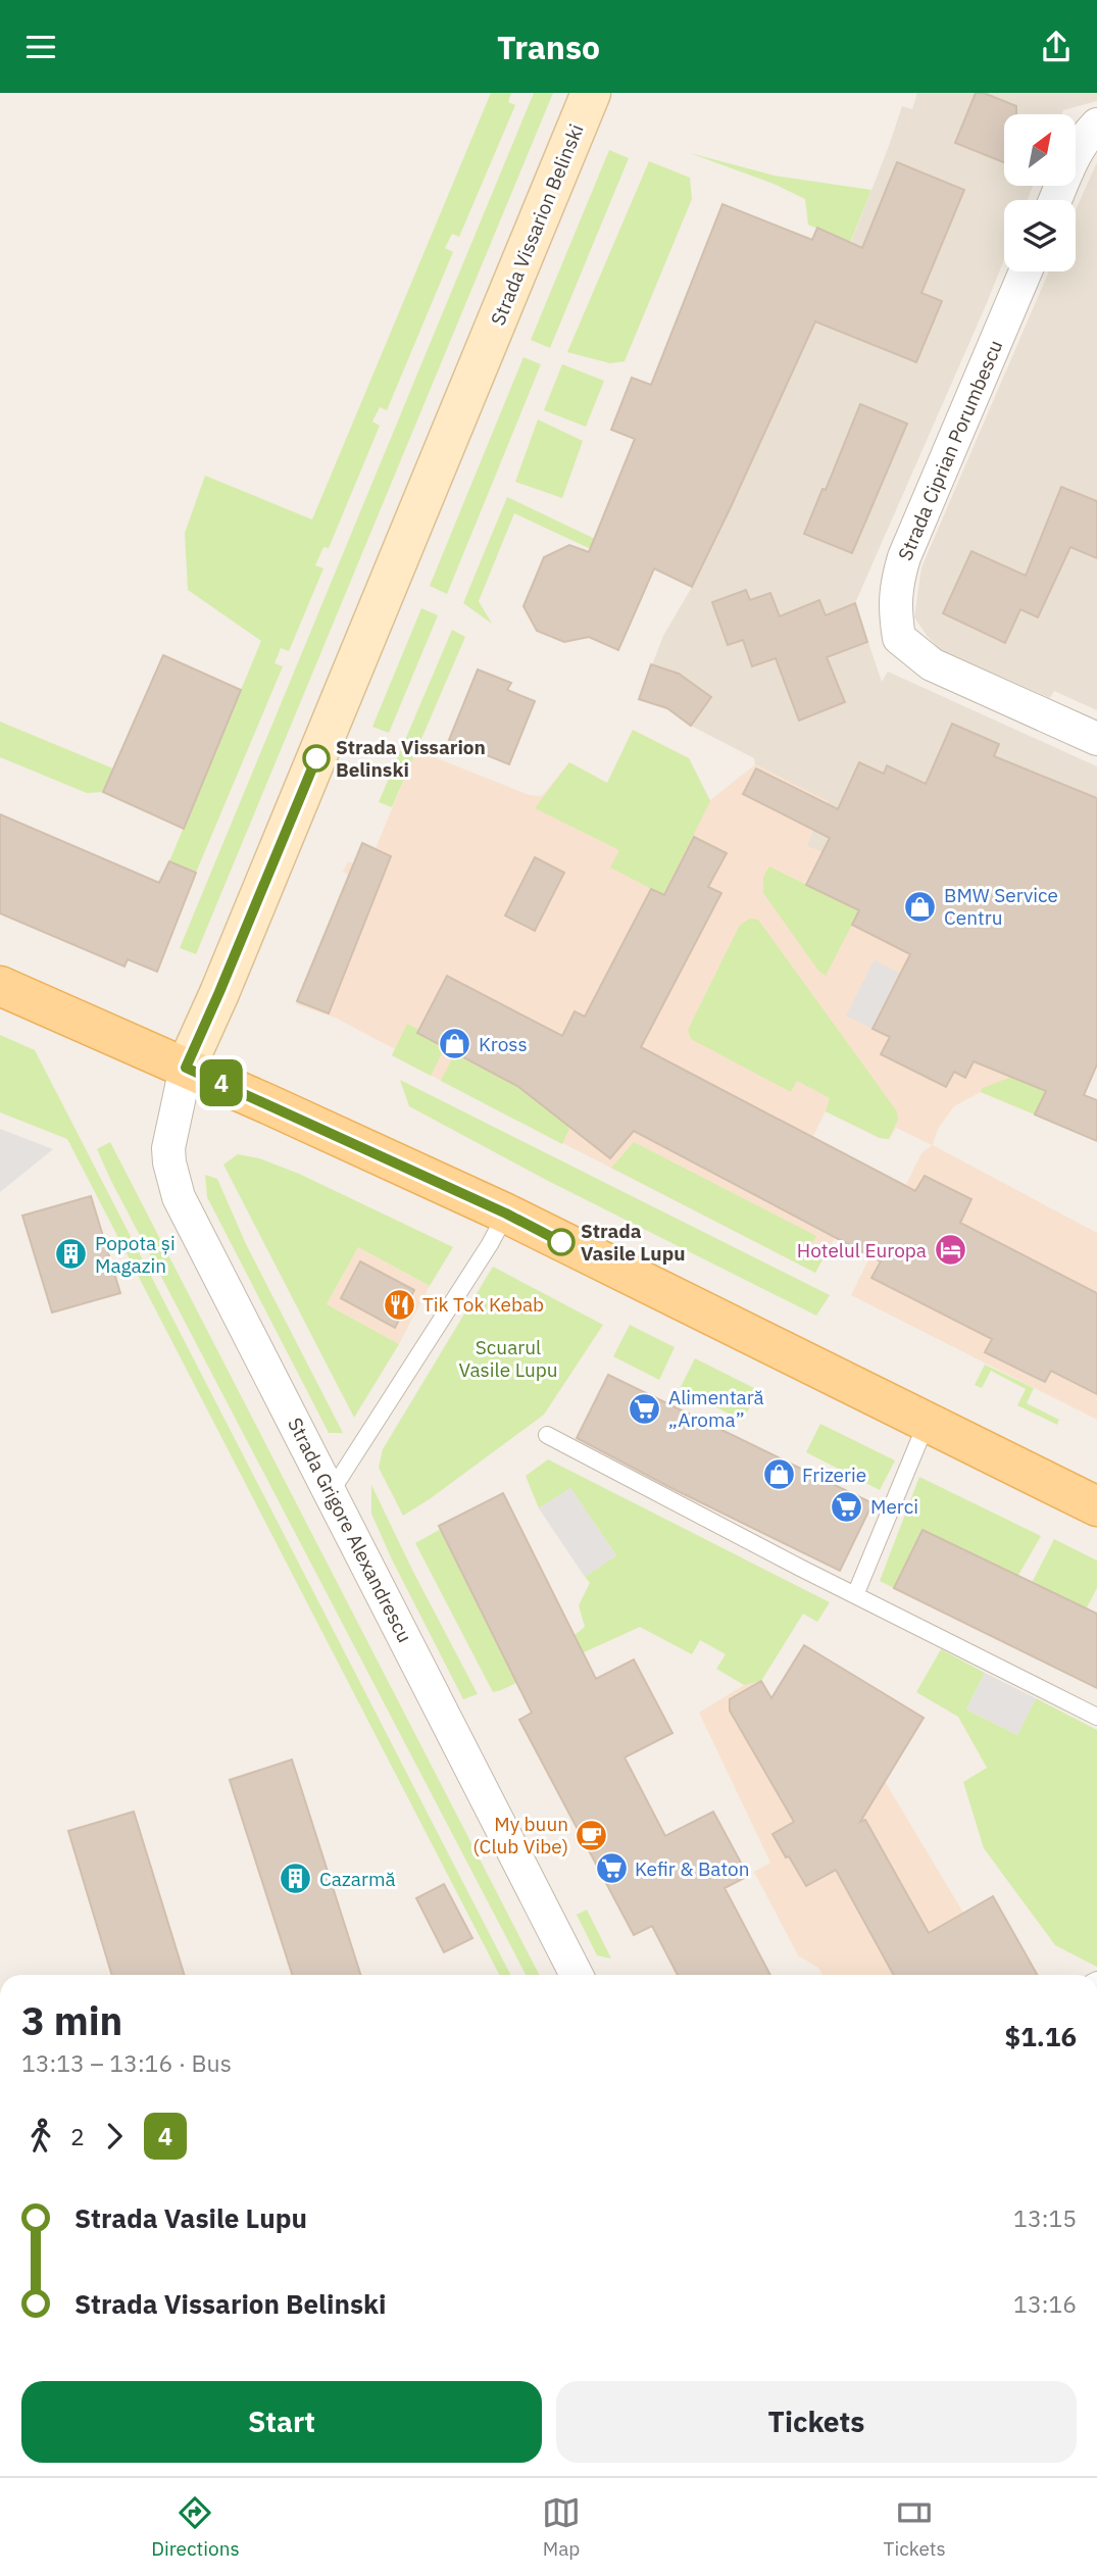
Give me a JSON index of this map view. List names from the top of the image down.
{
  "streets": {
    "main road": ["Strada Vissarion Belinski"],
    "street": ["Strada Ciprian Porumbescu", "Strada Grigore Alexandrescu"]
  },
  "crossings": [
    ["Strada Vissarion Belinski", "Strada Grigore Alexandrescu"]
  ],
  "parks": ["Scuarul Vasile Lupu"],
  "places": {
    "other": ["Strada Vissarion Belinski", "Strada Vasile Lupu"],
    "shop": ["BMW Service Centru", "Kross", "Frizerie"],
    "hotel": ["Hotelul Europa"],
    "building": ["Popota și Magazin", "Cazarmă"],
    "restaurant": ["Tik Tok Kebab"],
    "supermarket": ["Alimentară „Aroma”", "Merci", "Kefir & Baton"],
    "cafe": ["My buun (Club Vibe)"]
  },
  "lines": ["bus line 4"],
  "north": "top right",
  "page": {
    "header": "Transo",
    "on_map": "4",
    "heading": ["3 min", "13:13 – 13:16 · Bus", "$1.16"],
    "legs": ["2", "4"],
    "list": [
      {
        "name": "Strada Vasile Lupu",
        "value": "13:15"
      },
      {
        "name": "Strada Vissarion Belinski",
        "value": "13:16"
      }
    ],
    "buttons": ["Start", "Tickets"],
    "tabs": ["Directions", "Map", "Tickets"]
  }
}
